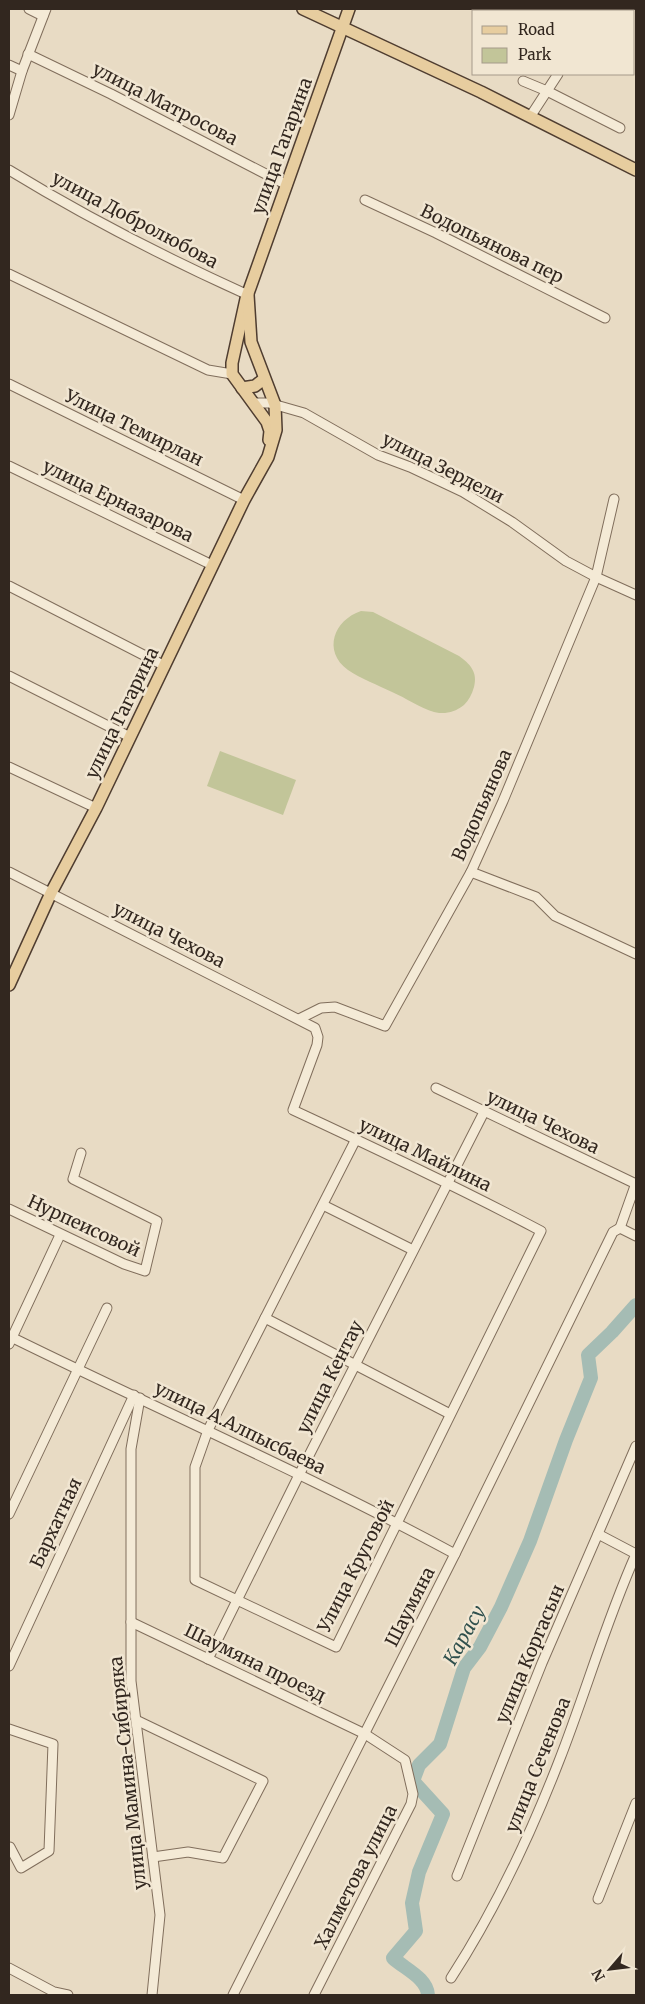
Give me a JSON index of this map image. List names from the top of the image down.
{
  "streets": {
    "main road": ["улица Гагарина"],
    "street": [
      "улица Матросова",
      "улица Добролюбова",
      "Водопьянова пер",
      "Улица Темирлан",
      "улица Зердели",
      "улица Ерназарова",
      "Водопьянова",
      "улица Чехова",
      "улица Майлина",
      "Нурпеисовой",
      "улица Кентау",
      "улица А.Алпысбаева",
      "Бархатная",
      "Улица Круговой",
      "Шаумяна",
      "улица Коргасын",
      "Шаумяна проезд",
      "улица Сеченова",
      "улица Мамина-Сибиряка",
      "Халметова улица"
    ]
  },
  "crossings": [
    ["улица Матросова", "улица Гагарина"],
    ["улица Гагарина", "улица Добролюбова"],
    ["улица Гагарина", "Улица Темирлан"],
    ["улица Гагарина", "улица Зердели"],
    ["улица Гагарина", "улица Ерназарова"],
    ["улица Гагарина", "улица Чехова"],
    ["улица Зердели", "Водопьянова"],
    ["Водопьянова", "улица Чехова"],
    ["улица Чехова", "улица Майлина"],
    ["улица Чехова", "улица Кентау"],
    ["улица Чехова", "Шаумяна"],
    ["улица Майлина", "улица Кентау"],
    ["улица Майлина", "Улица Круговой"],
    ["улица Кентау", "улица А.Алпысбаева"],
    ["улица Кентау", "Улица Круговой"],
    ["улица Кентау", "Шаумяна проезд"],
    ["улица А.Алпысбаева", "Бархатная"],
    ["улица А.Алпысбаева", "Улица Круговой"],
    ["улица А.Алпысбаева", "Шаумяна"],
    ["улица А.Алпысбаева", "улица Мамина-Сибиряка"],
    ["Бархатная", "улица Мамина-Сибиряка"],
    ["Шаумяна", "Шаумяна проезд"],
    ["Шаумяна", "Халметова улица"],
    ["Шаумяна проезд", "улица Мамина-Сибиряка"],
    ["Шаумяна проезд", "Халметова улица"]
  ],
  "water": ["Карасу"],
  "legend": ["Road", "Park"],
  "north": "bottom left"
}
